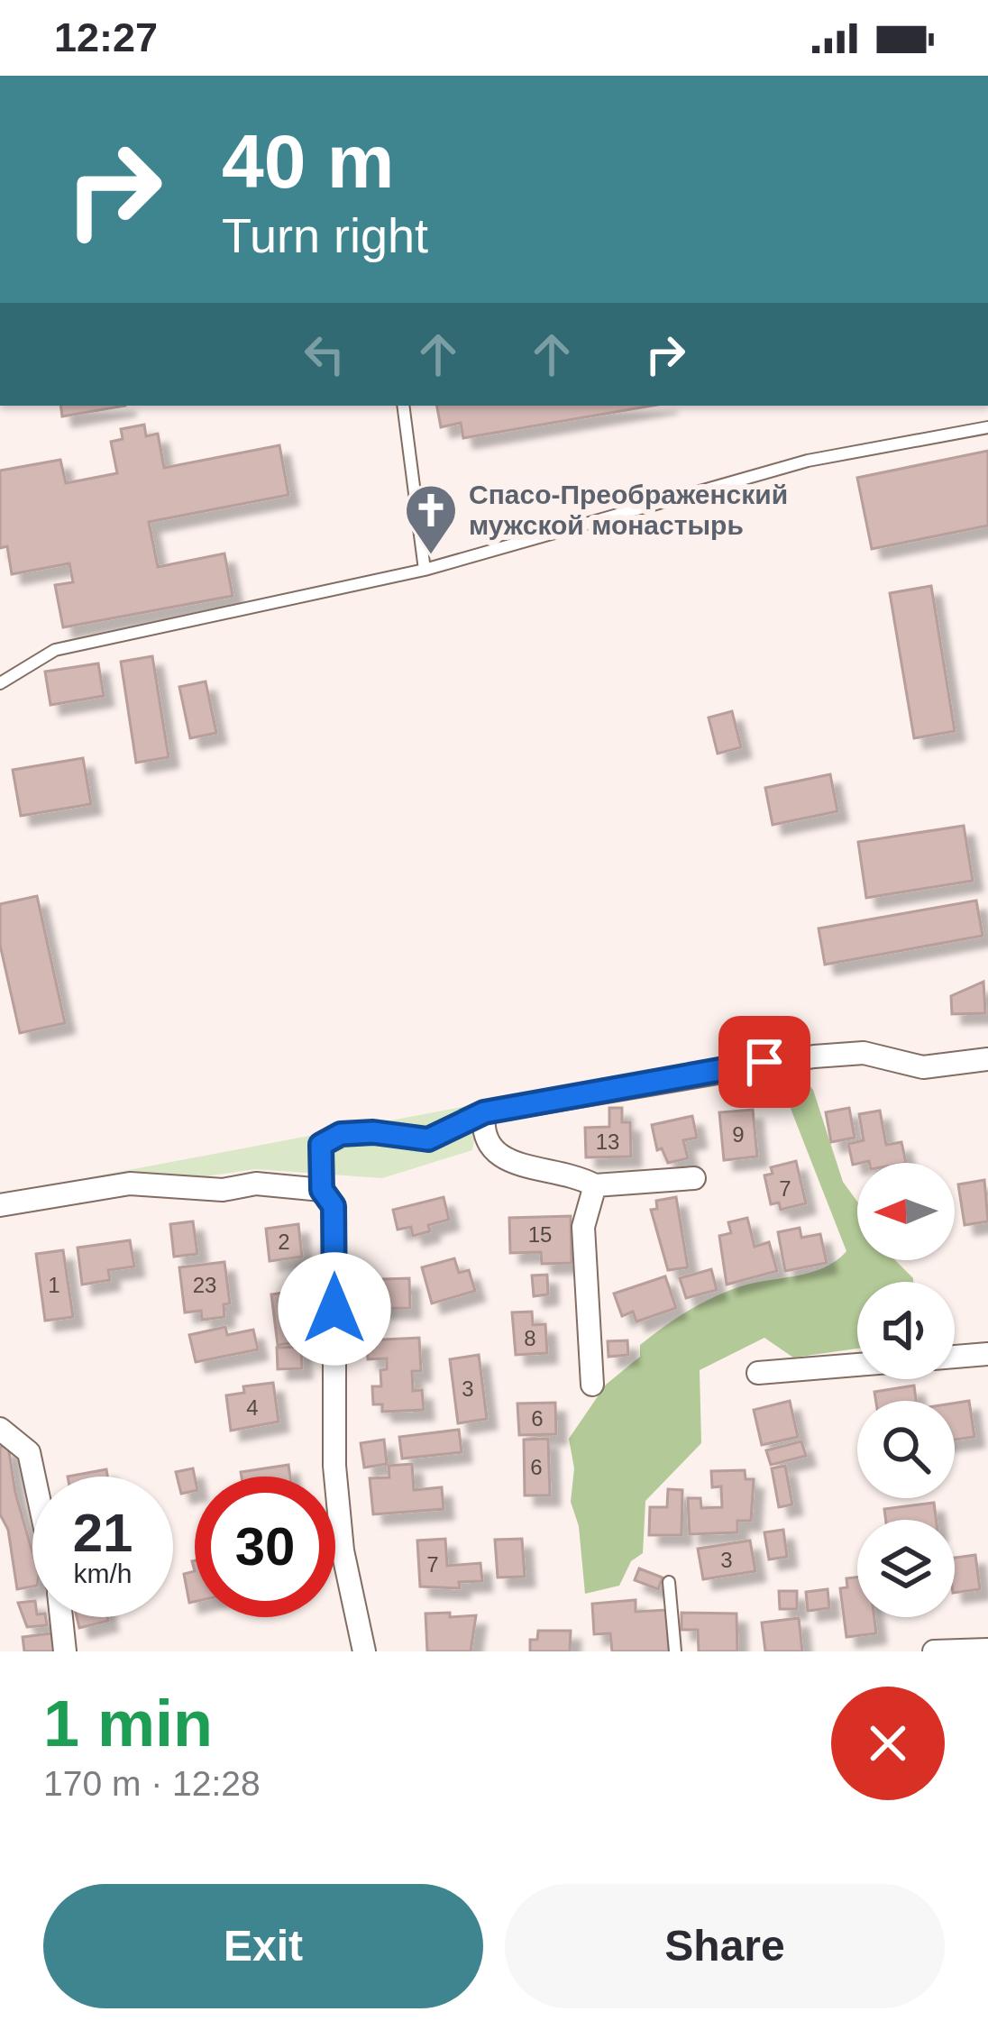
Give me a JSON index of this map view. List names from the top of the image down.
{
  "places": {
    "church": ["Спасо-Преображенский мужской монастырь"]
  },
  "house_numbers": [
    "9",
    "13",
    "7",
    "15",
    "2",
    "1",
    "23",
    "8",
    "3",
    "4",
    "6",
    "6",
    "3",
    "7"
  ],
  "north": "left",
  "page": {
    "status": "12:27",
    "turn": ["40 m", "Turn right"],
    "speed": "21 km/h",
    "limit": "30",
    "heading": ["1 min", "170 m · 12:28"],
    "buttons": ["Exit", "Share"]
  }
}
